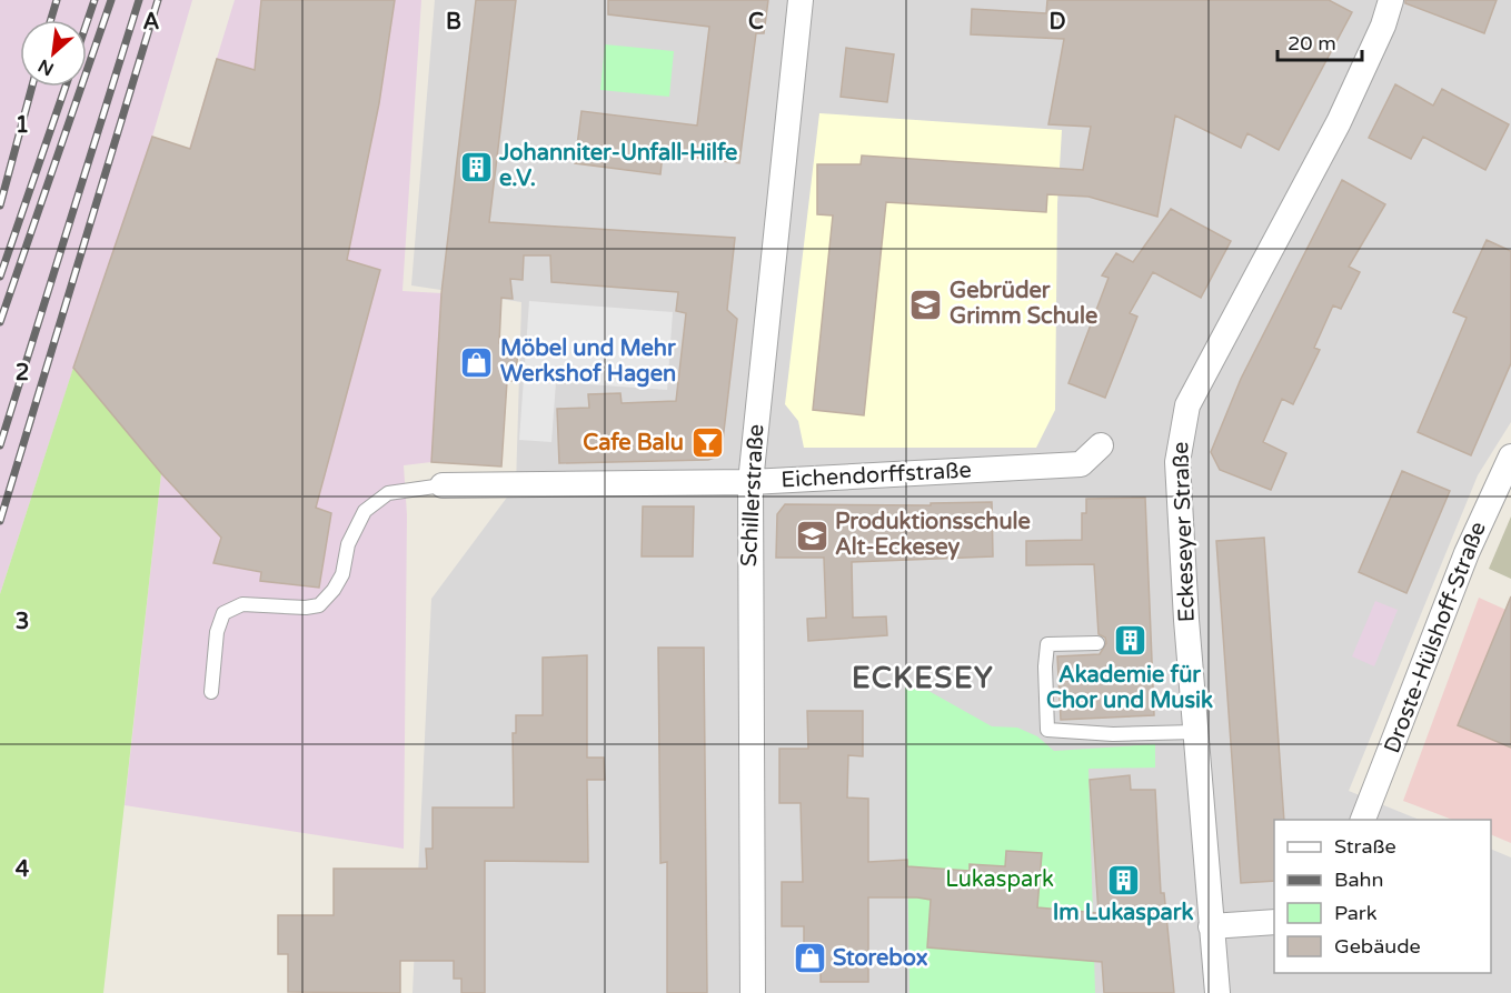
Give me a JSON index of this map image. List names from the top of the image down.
{
  "streets": {
    "street": [
      "Eichendorffstraße",
      "Schillerstraße",
      "Eckeseyer Straße",
      "Droste-Hülshoff-Straße"
    ]
  },
  "crossings": [
    ["Eichendorffstraße", "Schillerstraße"]
  ],
  "districts": ["ECKESEY"],
  "parks": ["Lukaspark"],
  "places": {
    "building": ["Johanniter-Unfall-Hilfe e.V.", "Akademie für Chor und Musik", "Im Lukaspark"],
    "school or university": ["Gebrüder Grimm Schule", "Produktionsschule Alt-Eckesey"],
    "shop": ["Möbel und Mehr Werkshof Hagen", "Storebox"],
    "bar": ["Cafe Balu"]
  },
  "legend": [
    "Straße",
    "Bahn",
    "Park",
    "Gebäude"
  ],
  "scale_bar": "20 m",
  "north": "bottom left",
  "grid": {
    "columns": [
      "A",
      "B",
      "C",
      "D"
    ],
    "rows": [
      "1",
      "2",
      "3",
      "4"
    ]
  }
}
